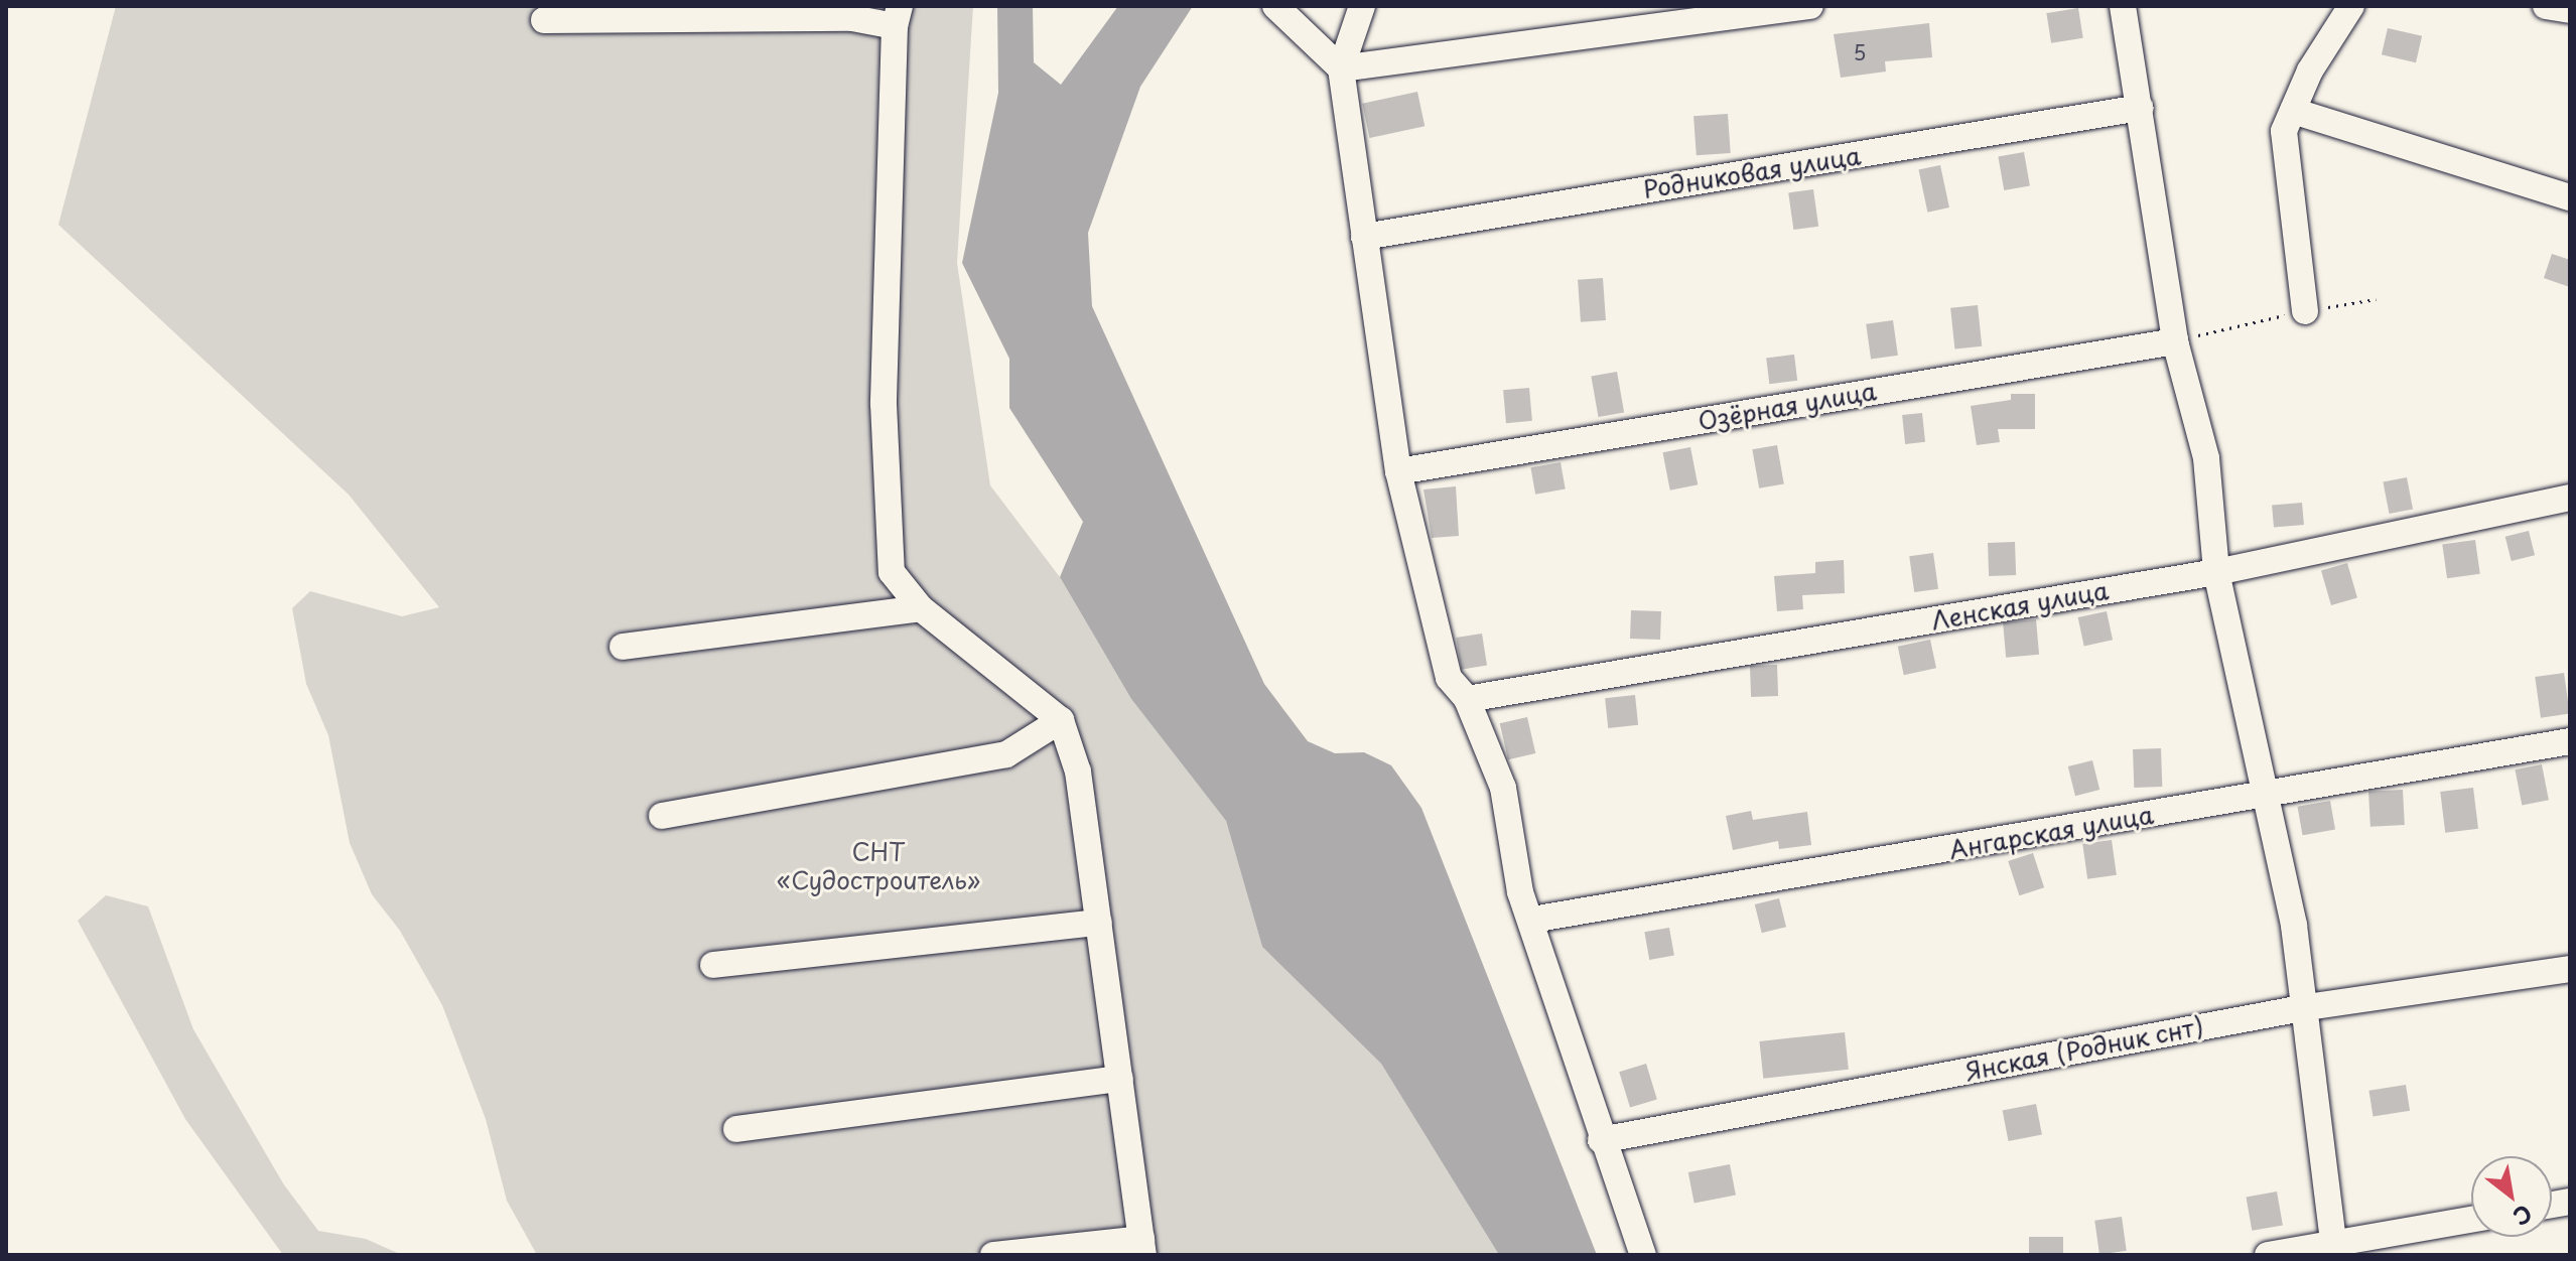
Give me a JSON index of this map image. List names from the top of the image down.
{
  "streets": {
    "street": [
      "Родниковая улица",
      "Озёрная улица",
      "Ленская улица",
      "Ангарская улица",
      "Янская (Родник снт)"
    ]
  },
  "parks": ["СНТ «Судостроитель»"],
  "house_numbers": ["5"],
  "north": "bottom right"
}
